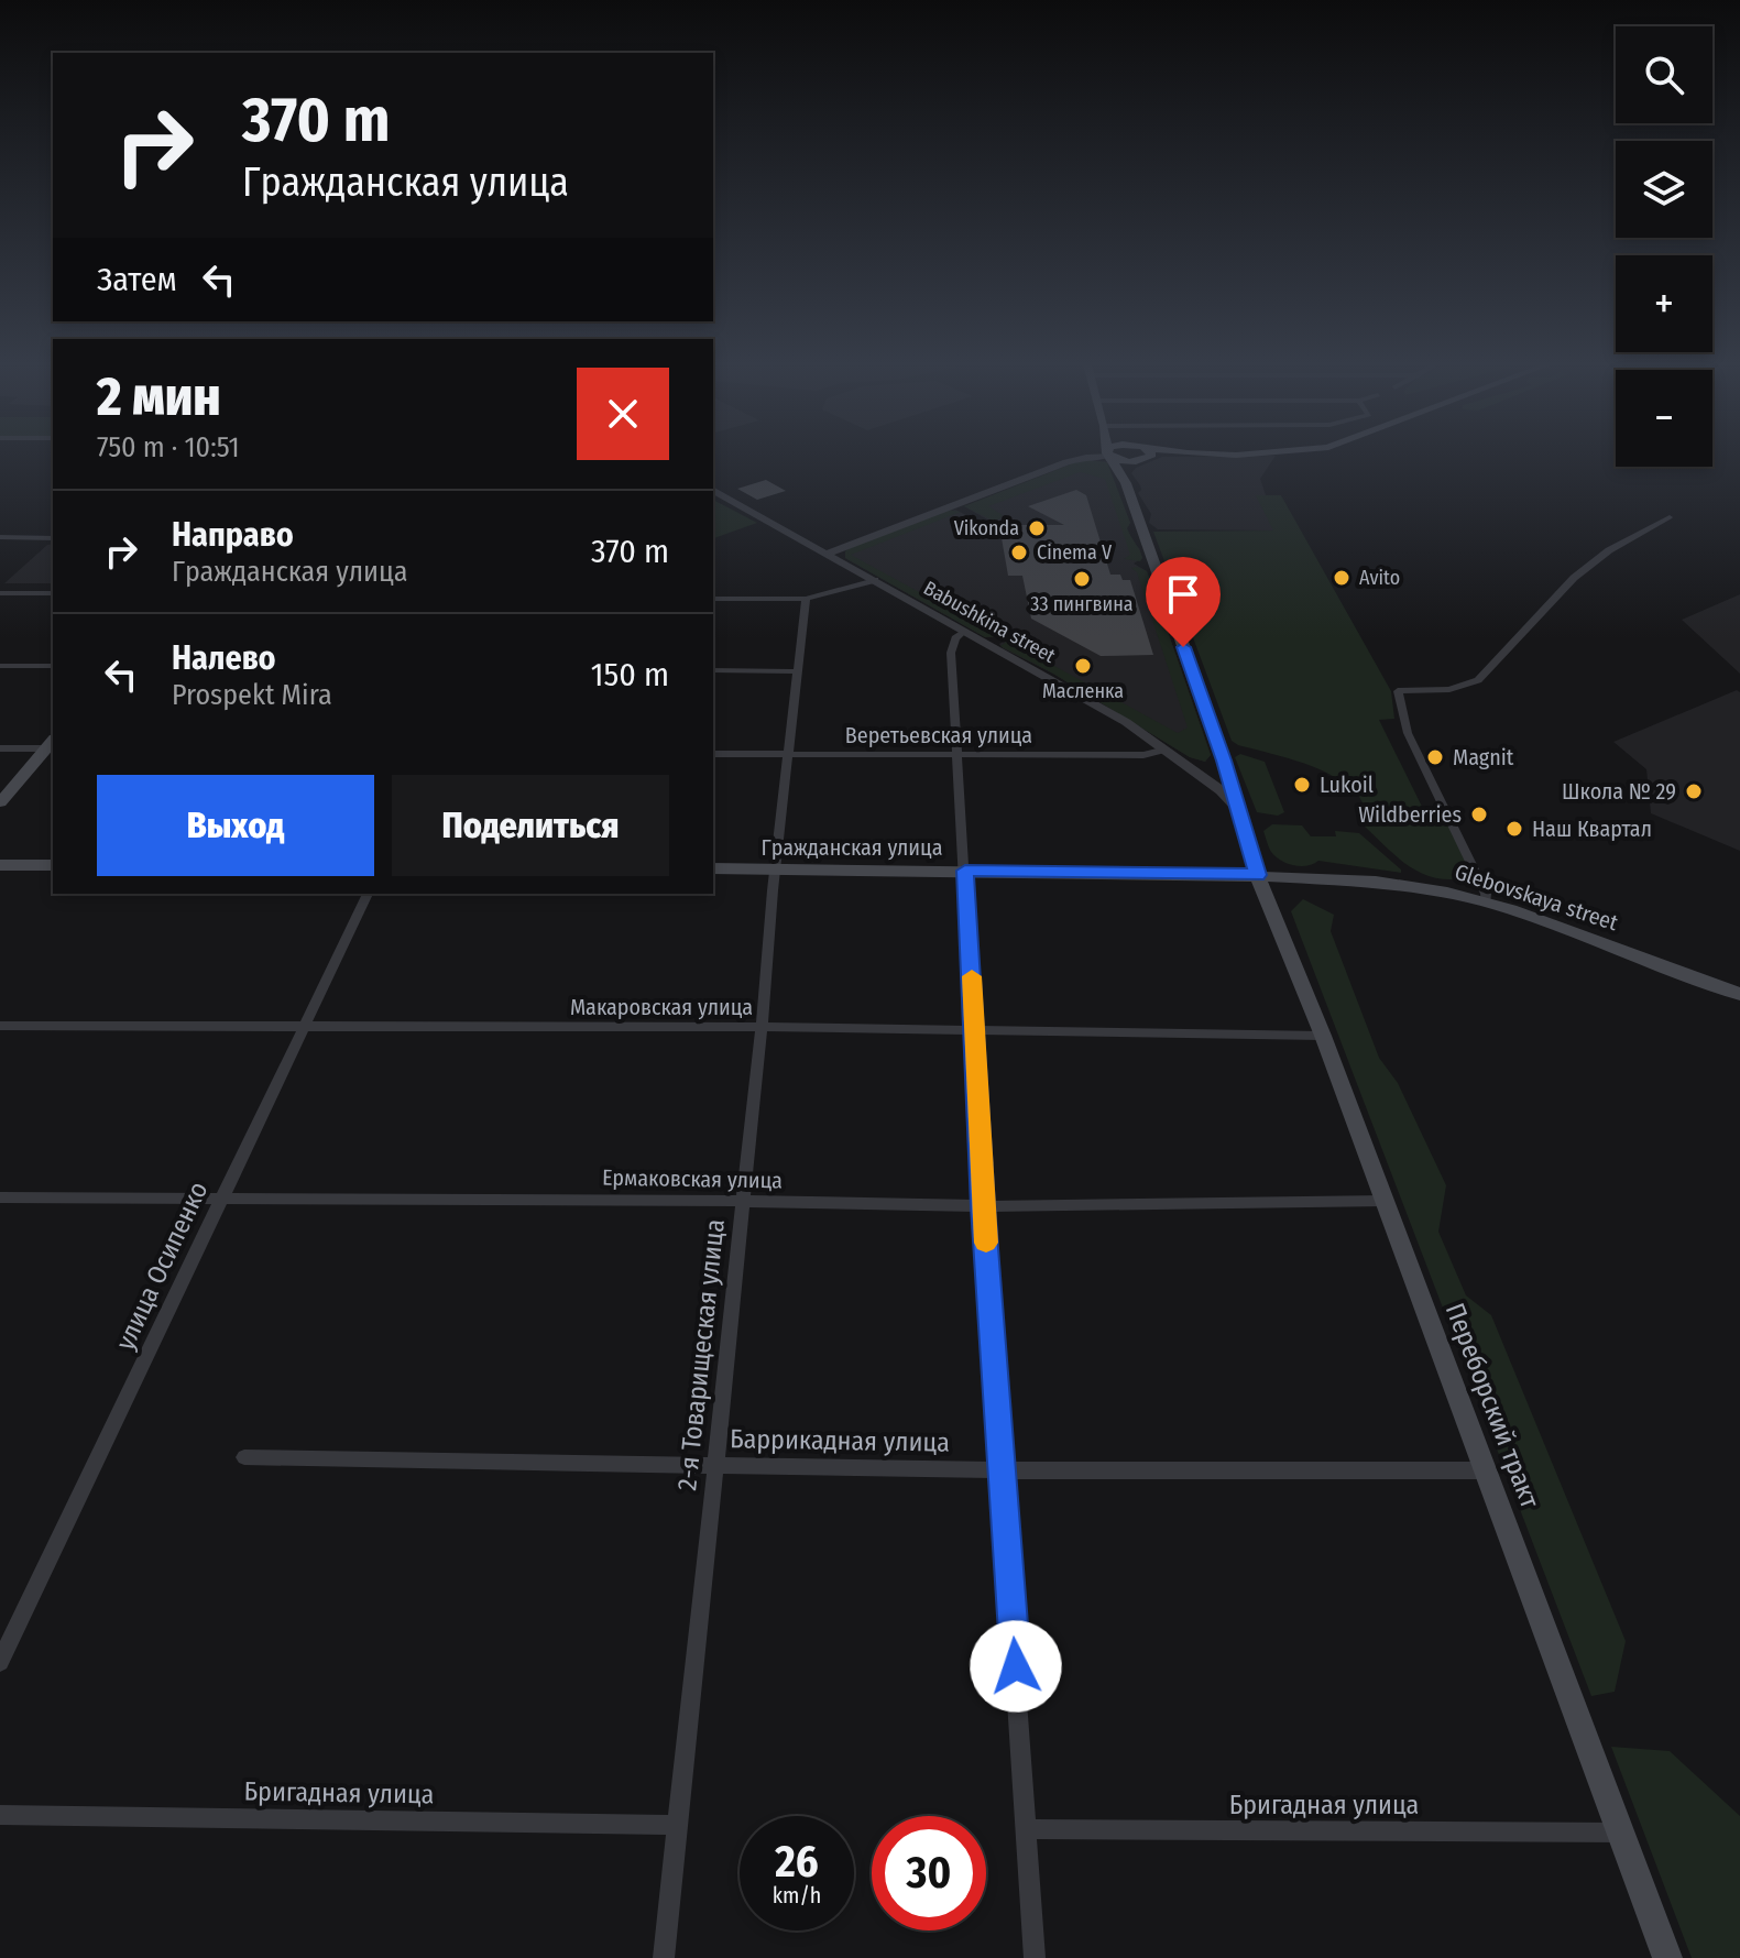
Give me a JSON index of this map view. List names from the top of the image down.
{
  "streets": {
    "main road": ["Гражданская улица", "Glebovskaya street", "Переборский тракт"],
    "street": [
      "Babushkina street",
      "Веретьевская улица",
      "Макаровская улица",
      "Ермаковская улица",
      "улица Осипенко",
      "2-я Товарищеская улица",
      "Баррикадная улица",
      "Бригадная улица"
    ]
  },
  "crossings": [
    ["Babushkina street", "Веретьевская улица"],
    ["Babushkina street", "Переборский тракт"],
    ["Веретьевская улица", "2-я Товарищеская улица"],
    ["Гражданская улица", "Glebovskaya street"],
    ["Гражданская улица", "2-я Товарищеская улица"],
    ["Гражданская улица", "Переборский тракт"],
    ["Glebovskaya street", "Переборский тракт"],
    ["Макаровская улица", "улица Осипенко"],
    ["Макаровская улица", "2-я Товарищеская улица"],
    ["Макаровская улица", "Переборский тракт"],
    ["Ермаковская улица", "улица Осипенко"],
    ["Ермаковская улица", "2-я Товарищеская улица"],
    ["Ермаковская улица", "Переборский тракт"],
    ["2-я Товарищеская улица", "Баррикадная улица"],
    ["2-я Товарищеская улица", "Бригадная улица"],
    ["Переборский тракт", "Баррикадная улица"],
    ["Переборский тракт", "Бригадная улица"]
  ],
  "places": [
    "Vikonda",
    "Cinema V",
    "Avito",
    "33 пингвина",
    "Масленка",
    "Magnit",
    "Lukoil",
    "Школа № 29",
    "Wildberries",
    "Наш Квартал"
  ],
  "page": {
    "map_buttons": ["+", "−"],
    "turn": ["370 m", "Гражданская улица"],
    "then": "Затем",
    "heading": ["2 мин", "750 m · 10:51"],
    "list": [
      {
        "name": "Направо",
        "note": "Гражданская улица",
        "value": "370 m"
      },
      {
        "name": "Налево",
        "note": "Prospekt Mira",
        "value": "150 m"
      }
    ],
    "buttons": ["Выход", "Поделиться"],
    "speed": "26 km/h",
    "limit": "30"
  }
}
